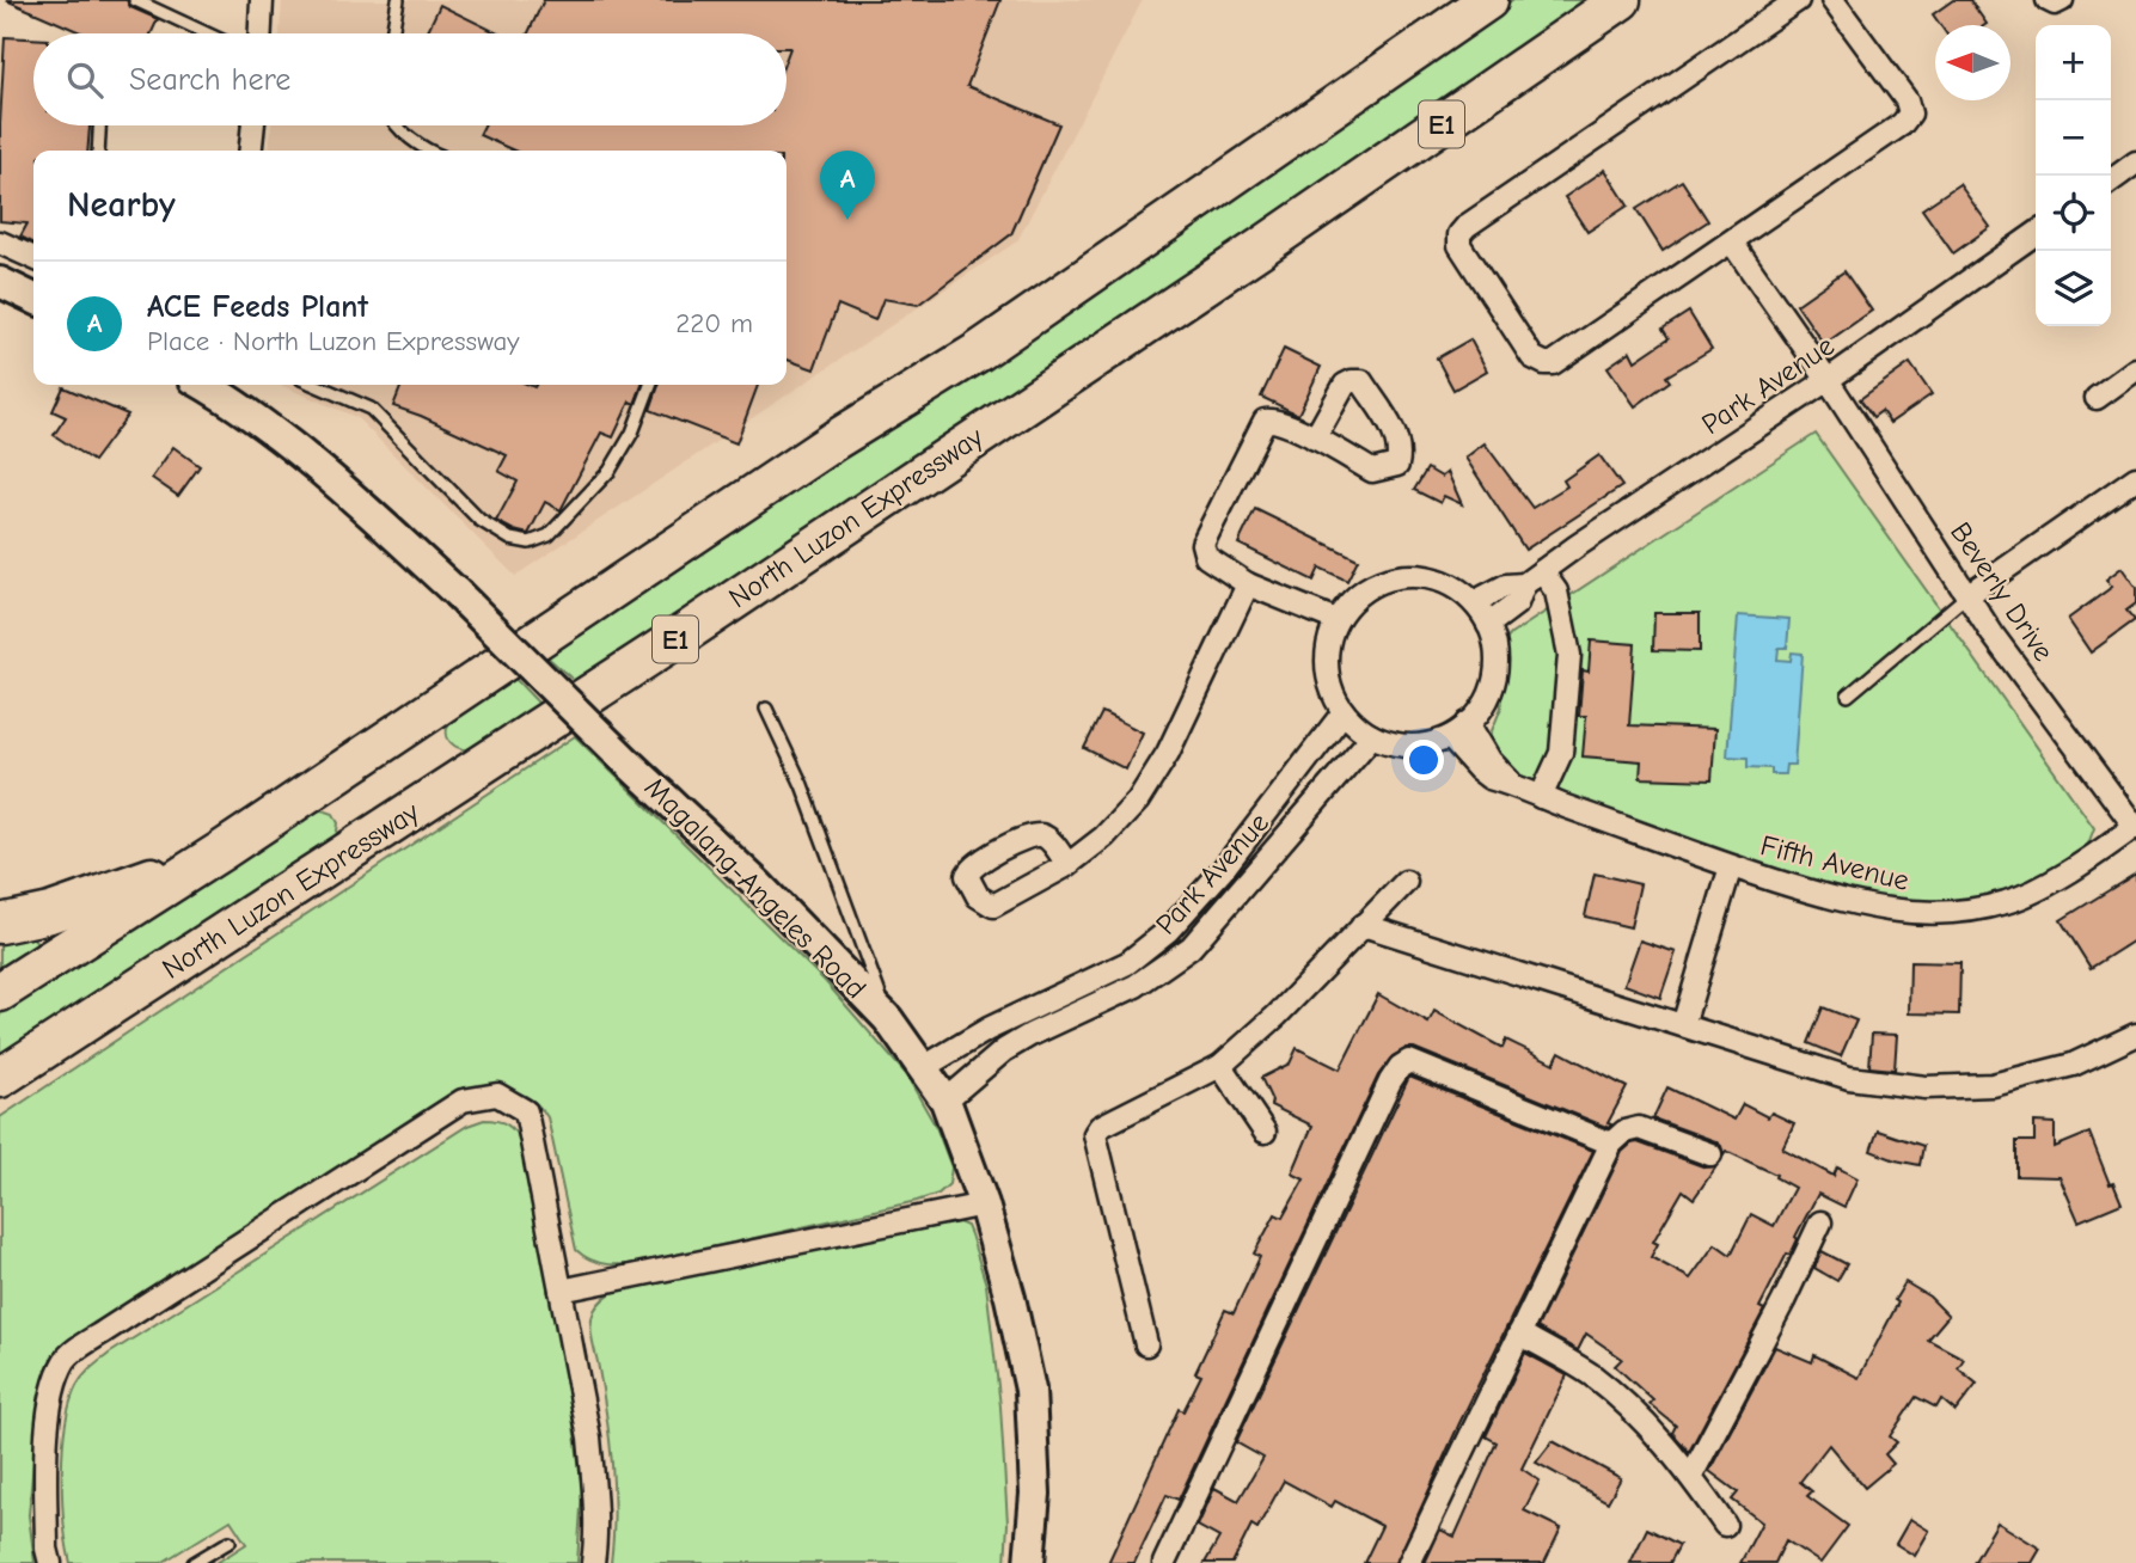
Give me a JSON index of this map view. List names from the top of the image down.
{
  "streets": {
    "highway": ["E1", "North Luzon Expressway"],
    "main road": ["Magalang-Angeles Road"],
    "street": ["Park Avenue", "Beverly Drive", "Fifth Avenue"]
  },
  "crossings": [
    ["Park Avenue", "Beverly Drive"],
    ["Park Avenue", "Fifth Avenue"],
    ["Park Avenue", "Magalang-Angeles Road"],
    ["Beverly Drive", "Fifth Avenue"]
  ],
  "north": "left",
  "page": {
    "map_buttons": ["+", "−"],
    "search": "Search here",
    "pins": "A",
    "heading": "Nearby",
    "list": [
      {
        "mark": "A",
        "name": "ACE Feeds Plant",
        "note": "Place · North Luzon Expressway",
        "value": "220 m"
      }
    ]
  }
}
